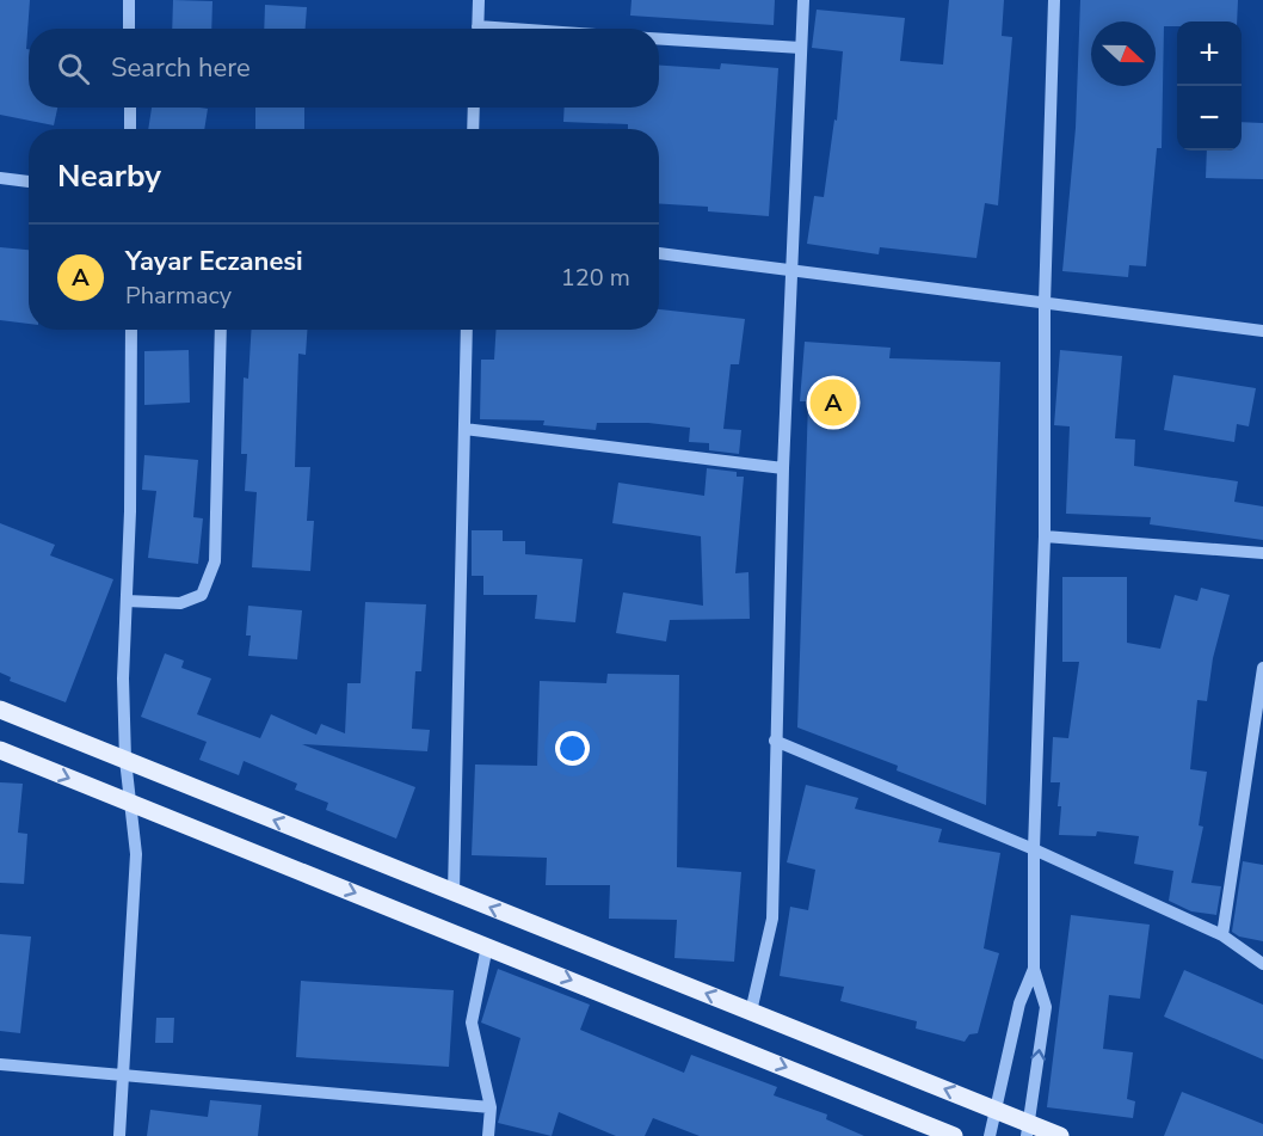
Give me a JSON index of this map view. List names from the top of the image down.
{
  "north": "right",
  "page": {
    "map_buttons": ["+", "−"],
    "search": "Search here",
    "heading": "Nearby",
    "list": [
      {
        "mark": "A",
        "name": "Yayar Eczanesi",
        "note": "Pharmacy",
        "value": "120 m"
      }
    ],
    "pins": "A"
  }
}
